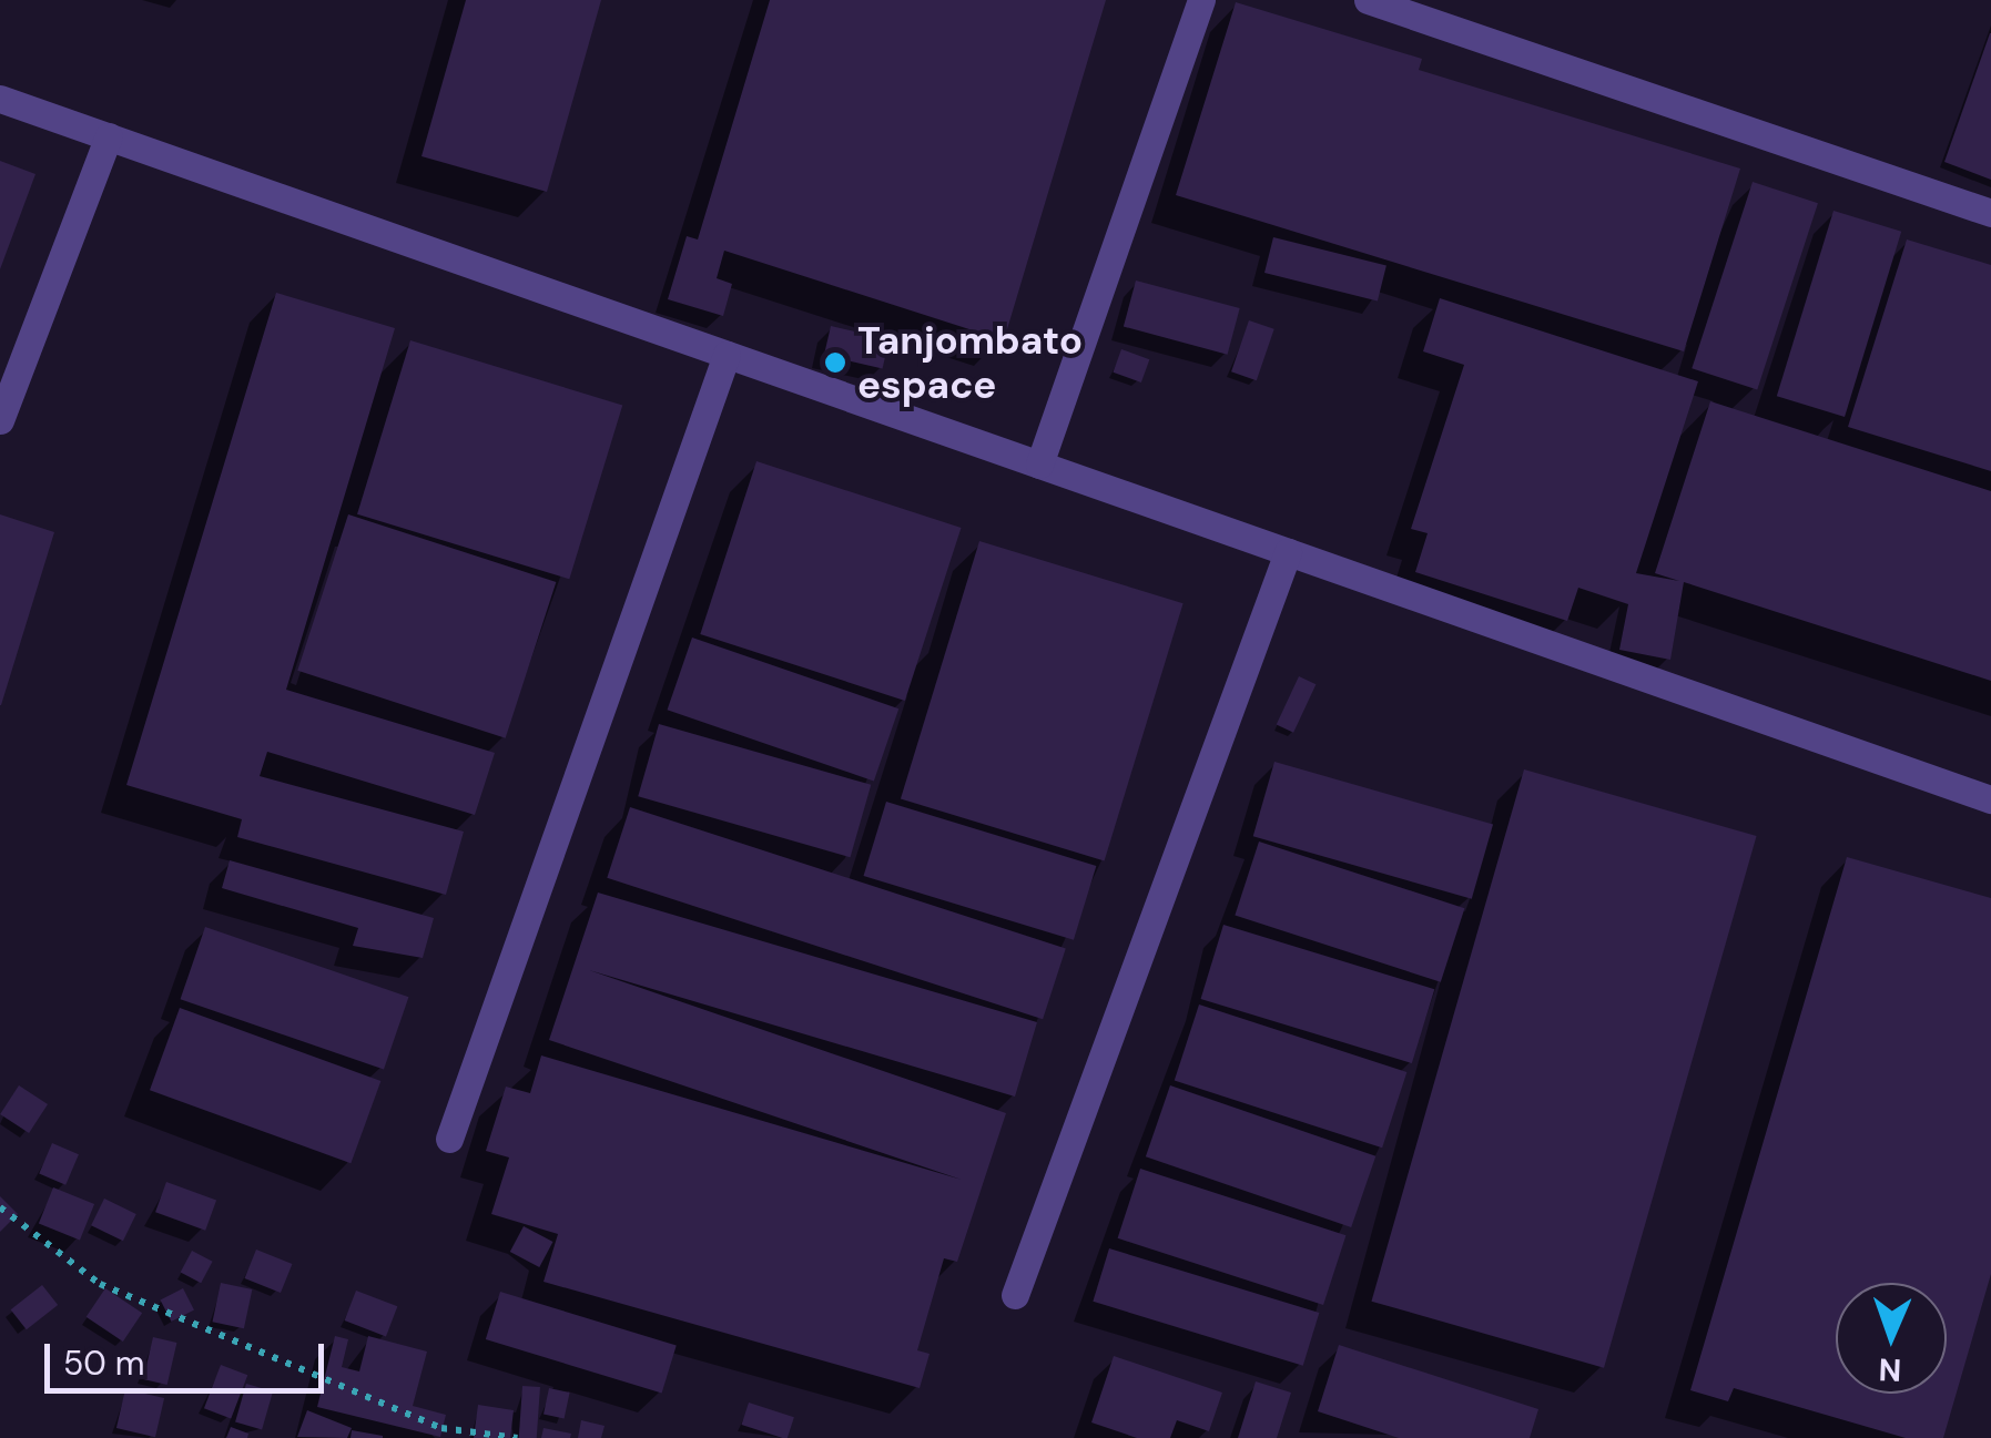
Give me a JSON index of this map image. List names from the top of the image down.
{
  "places": ["Tanjombato espace"],
  "scale_bar": "50 m",
  "north": "bottom"
}
